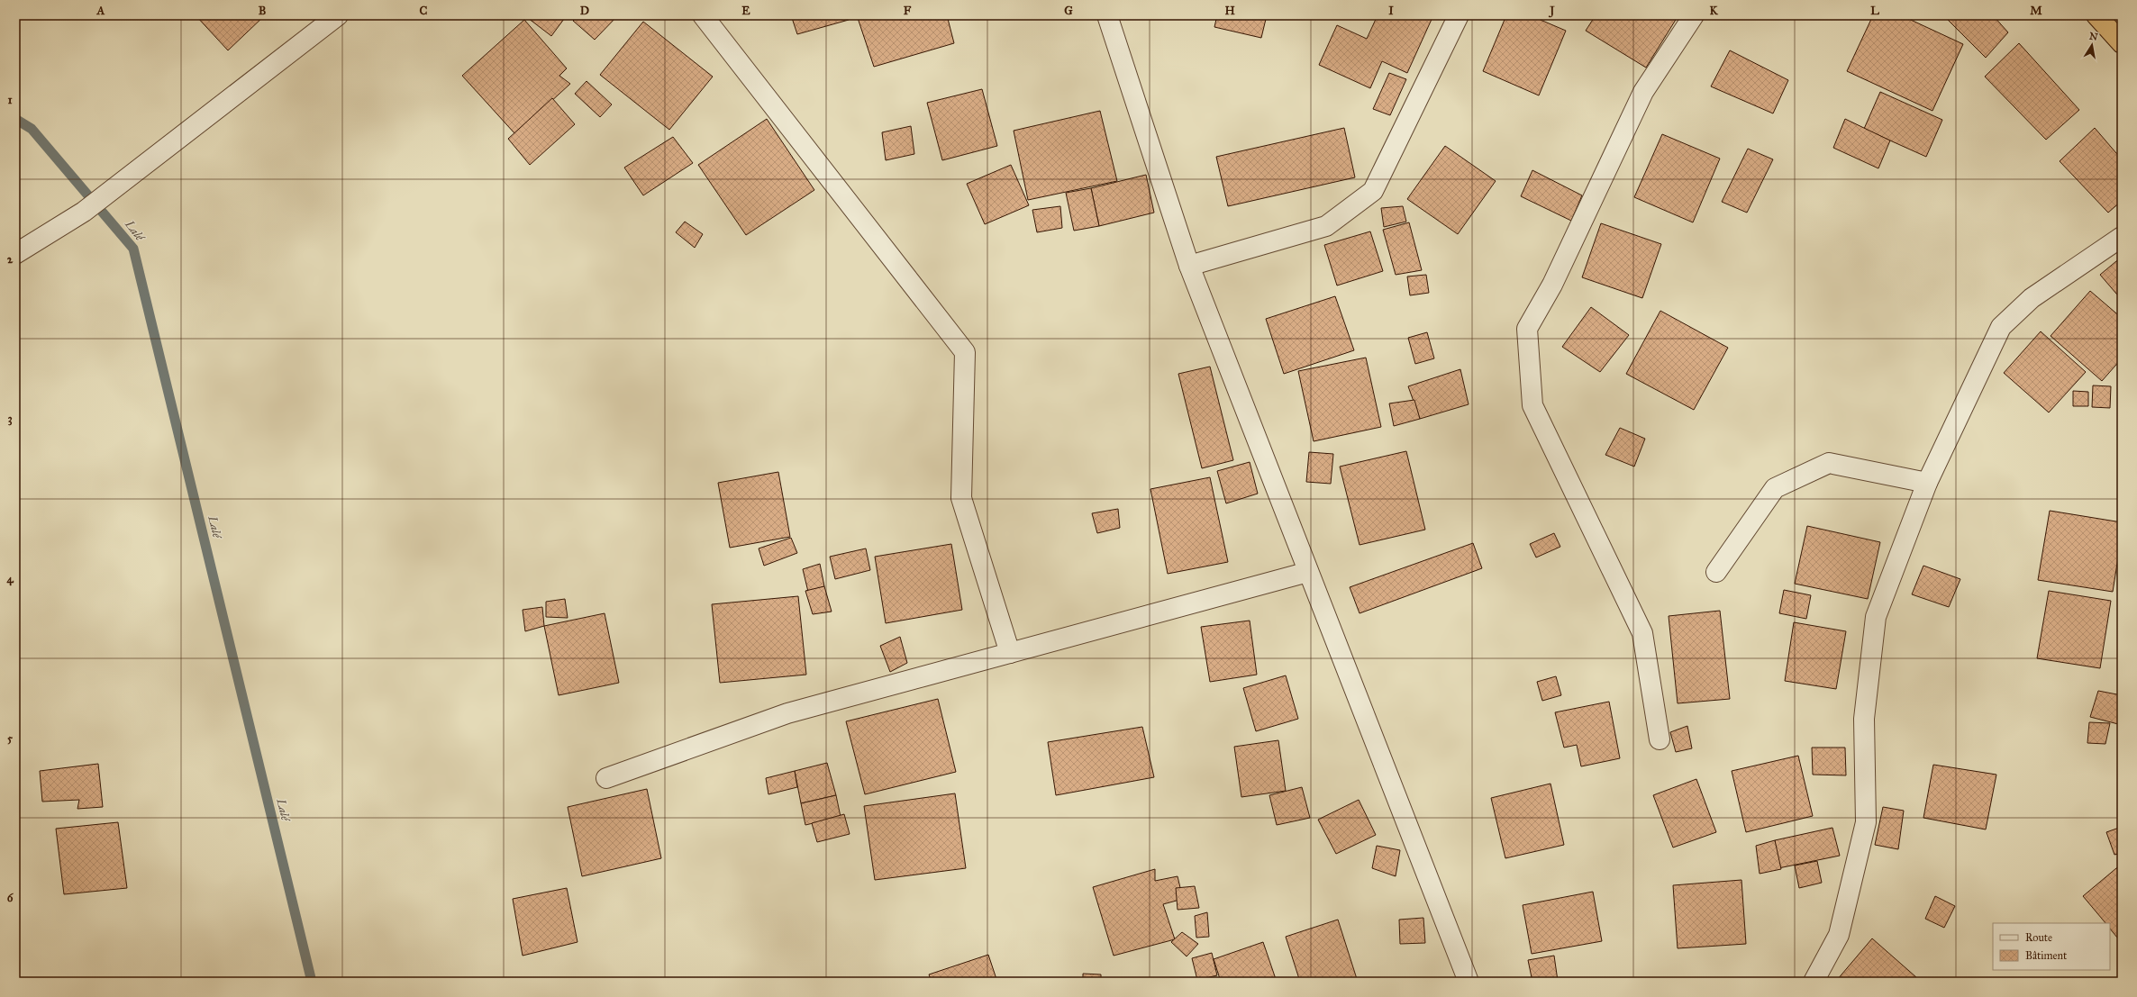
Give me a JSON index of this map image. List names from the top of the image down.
{
  "water": ["Lalé"],
  "legend": ["Route", "Bâtiment"],
  "north": "top",
  "grid": {
    "columns": [
      "A",
      "B",
      "C",
      "D",
      "E",
      "F",
      "G",
      "H",
      "I",
      "J",
      "K",
      "L",
      "M"
    ],
    "rows": [
      "1",
      "2",
      "3",
      "4",
      "5",
      "6"
    ]
  }
}
